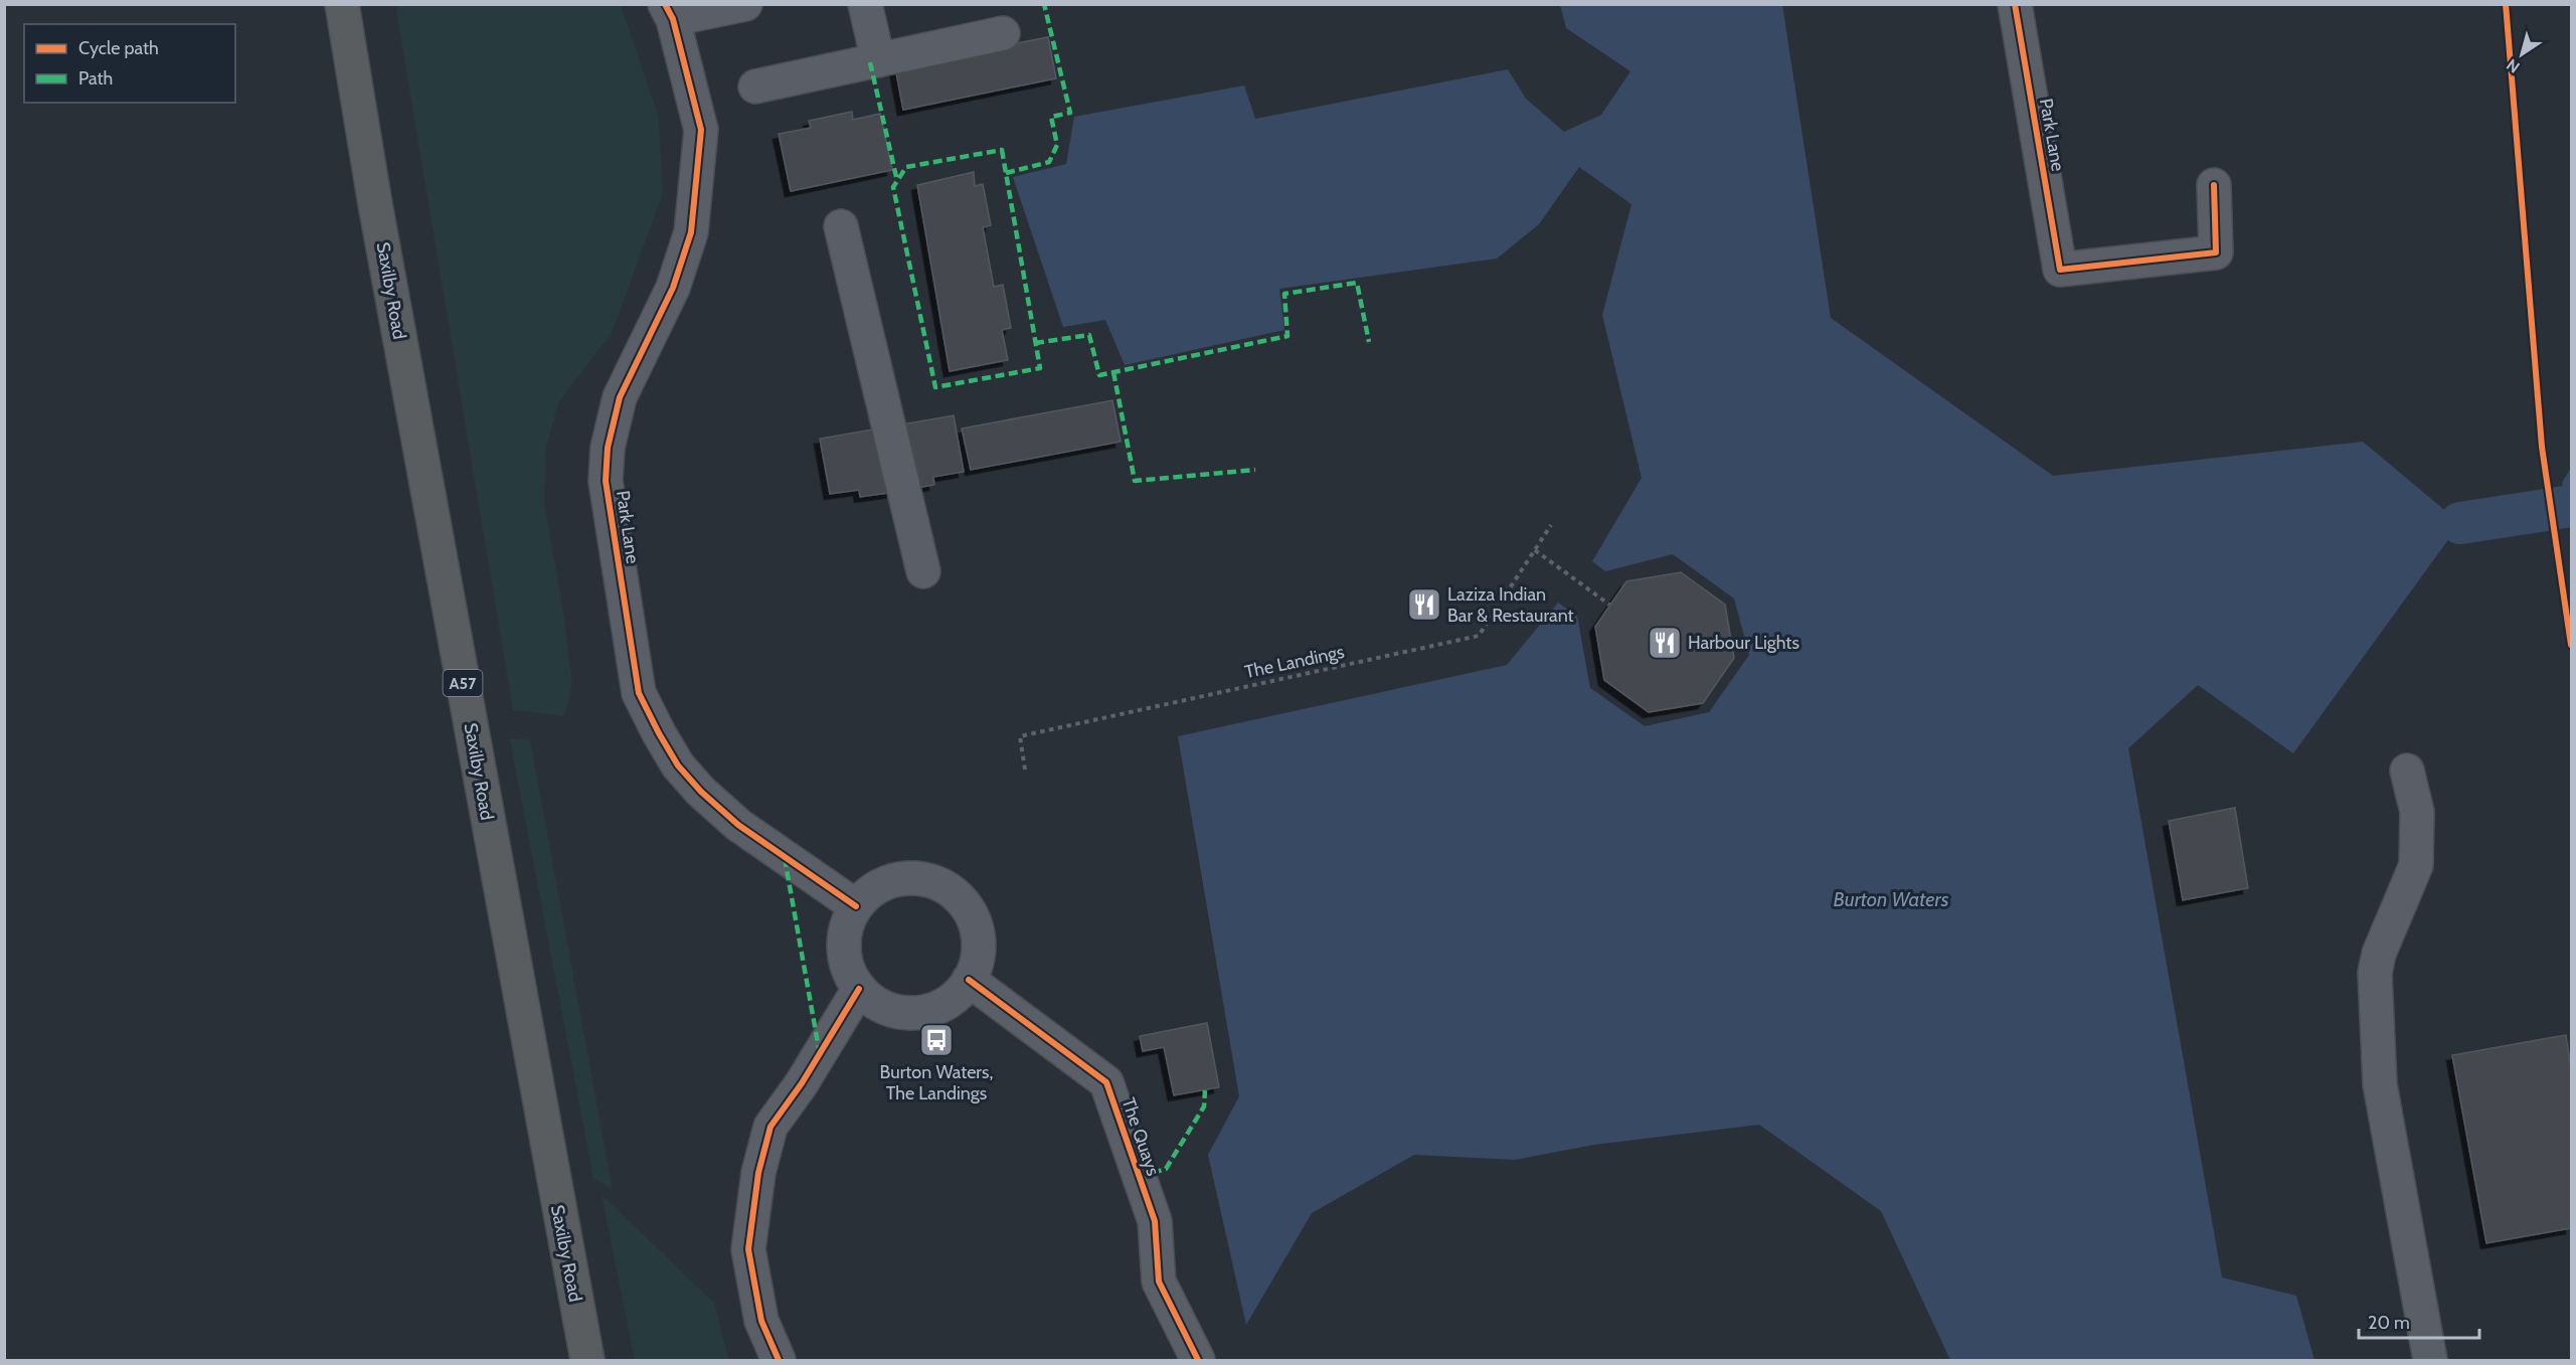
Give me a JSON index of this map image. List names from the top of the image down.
{
  "streets": {
    "highway": ["Saxilby Road", "A57"],
    "street": ["Park Lane", "The Quays"],
    "path": ["The Landings"]
  },
  "crossings": [
    ["Park Lane", "The Quays"]
  ],
  "water": ["Burton Waters"],
  "places": {
    "restaurant": ["Laziza Indian Bar & Restaurant", "Harbour Lights"],
    "bus stop": ["Burton Waters, The Landings"]
  },
  "legend": ["Cycle path", "Path"],
  "scale_bar": "20 m",
  "north": "bottom left"
}
